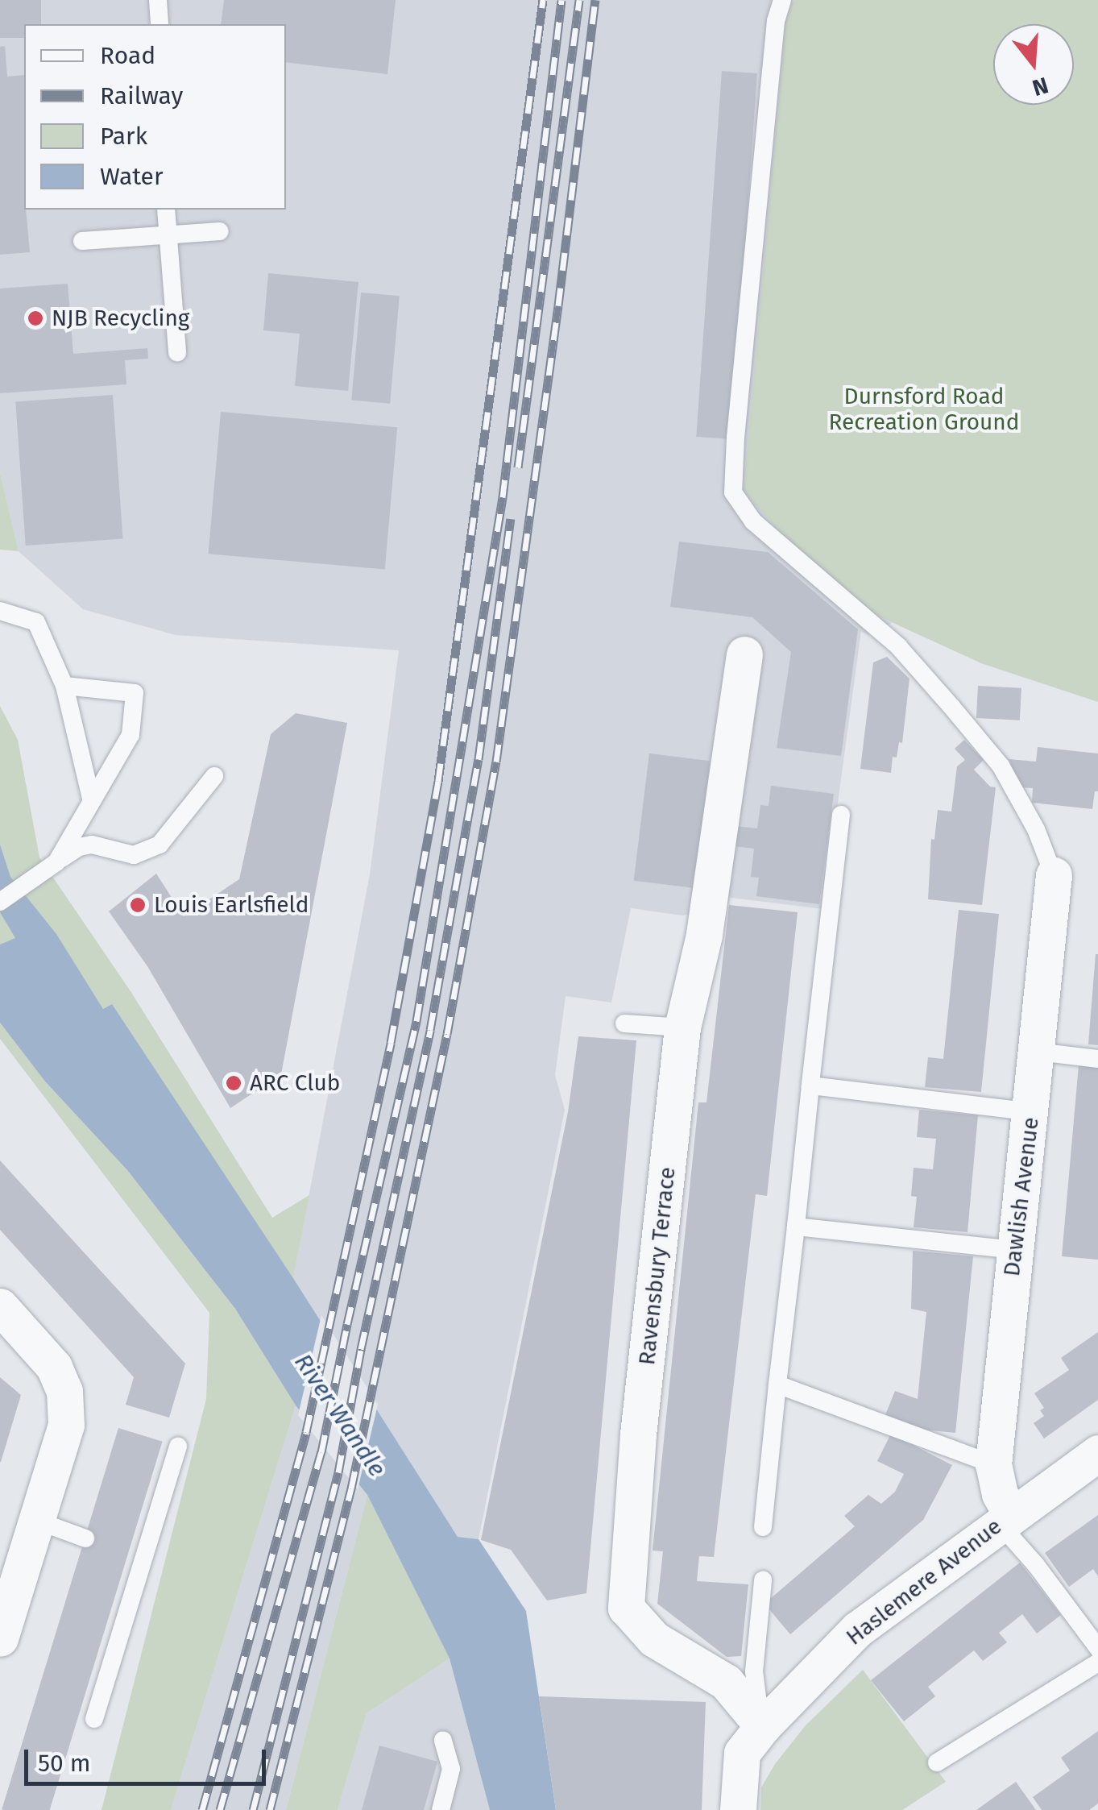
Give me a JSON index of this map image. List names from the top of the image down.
{
  "streets": {
    "street": ["Dawlish Avenue", "Ravensbury Terrace", "Haslemere Avenue"]
  },
  "crossings": [
    ["Dawlish Avenue", "Haslemere Avenue"],
    ["Ravensbury Terrace", "Haslemere Avenue"]
  ],
  "water": ["River Wandle"],
  "parks": ["Durnsford Road Recreation Ground"],
  "places": ["NJB Recycling", "Louis Earlsfield", "ARC Club"],
  "legend": [
    "Road",
    "Railway",
    "Park",
    "Water"
  ],
  "scale_bar": "50 m",
  "north": "bottom"
}
